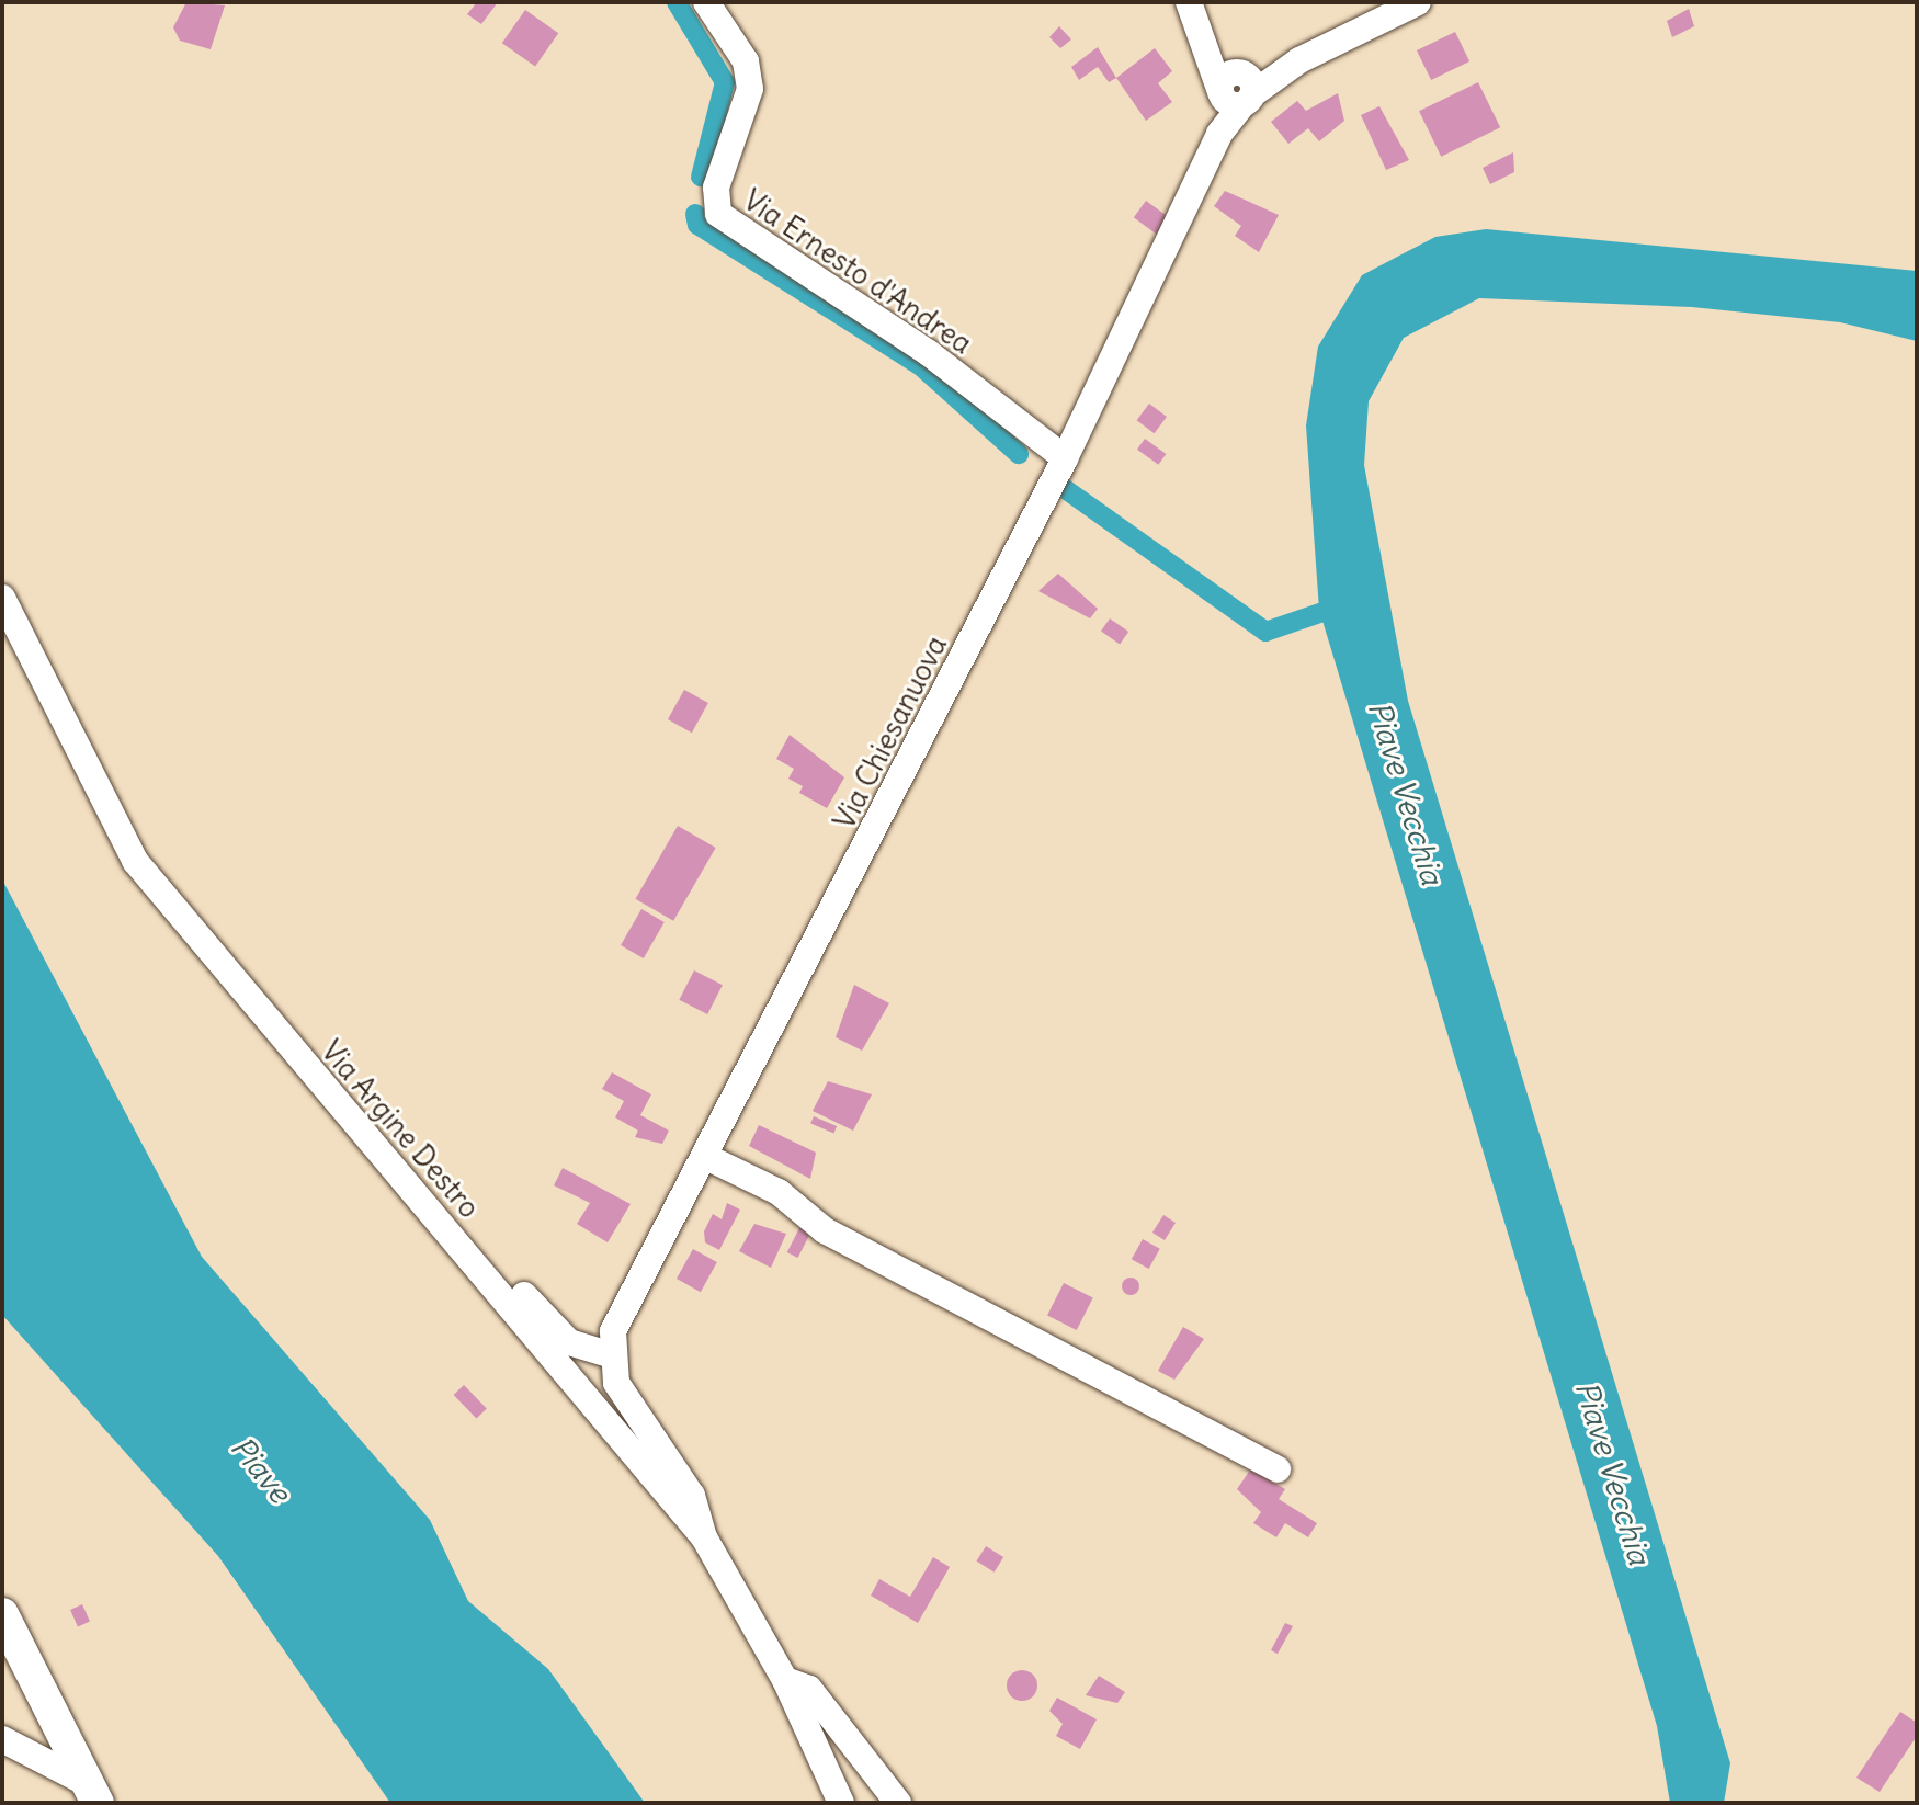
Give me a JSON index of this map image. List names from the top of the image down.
{
  "streets": {
    "street": ["Via Ernesto d'Andrea", "Via Chiesanuova", "Via Argine Destro"]
  },
  "crossings": [
    ["Via Ernesto d'Andrea", "Via Chiesanuova"]
  ],
  "water": ["Piave Vecchia", "Piave"]
}
